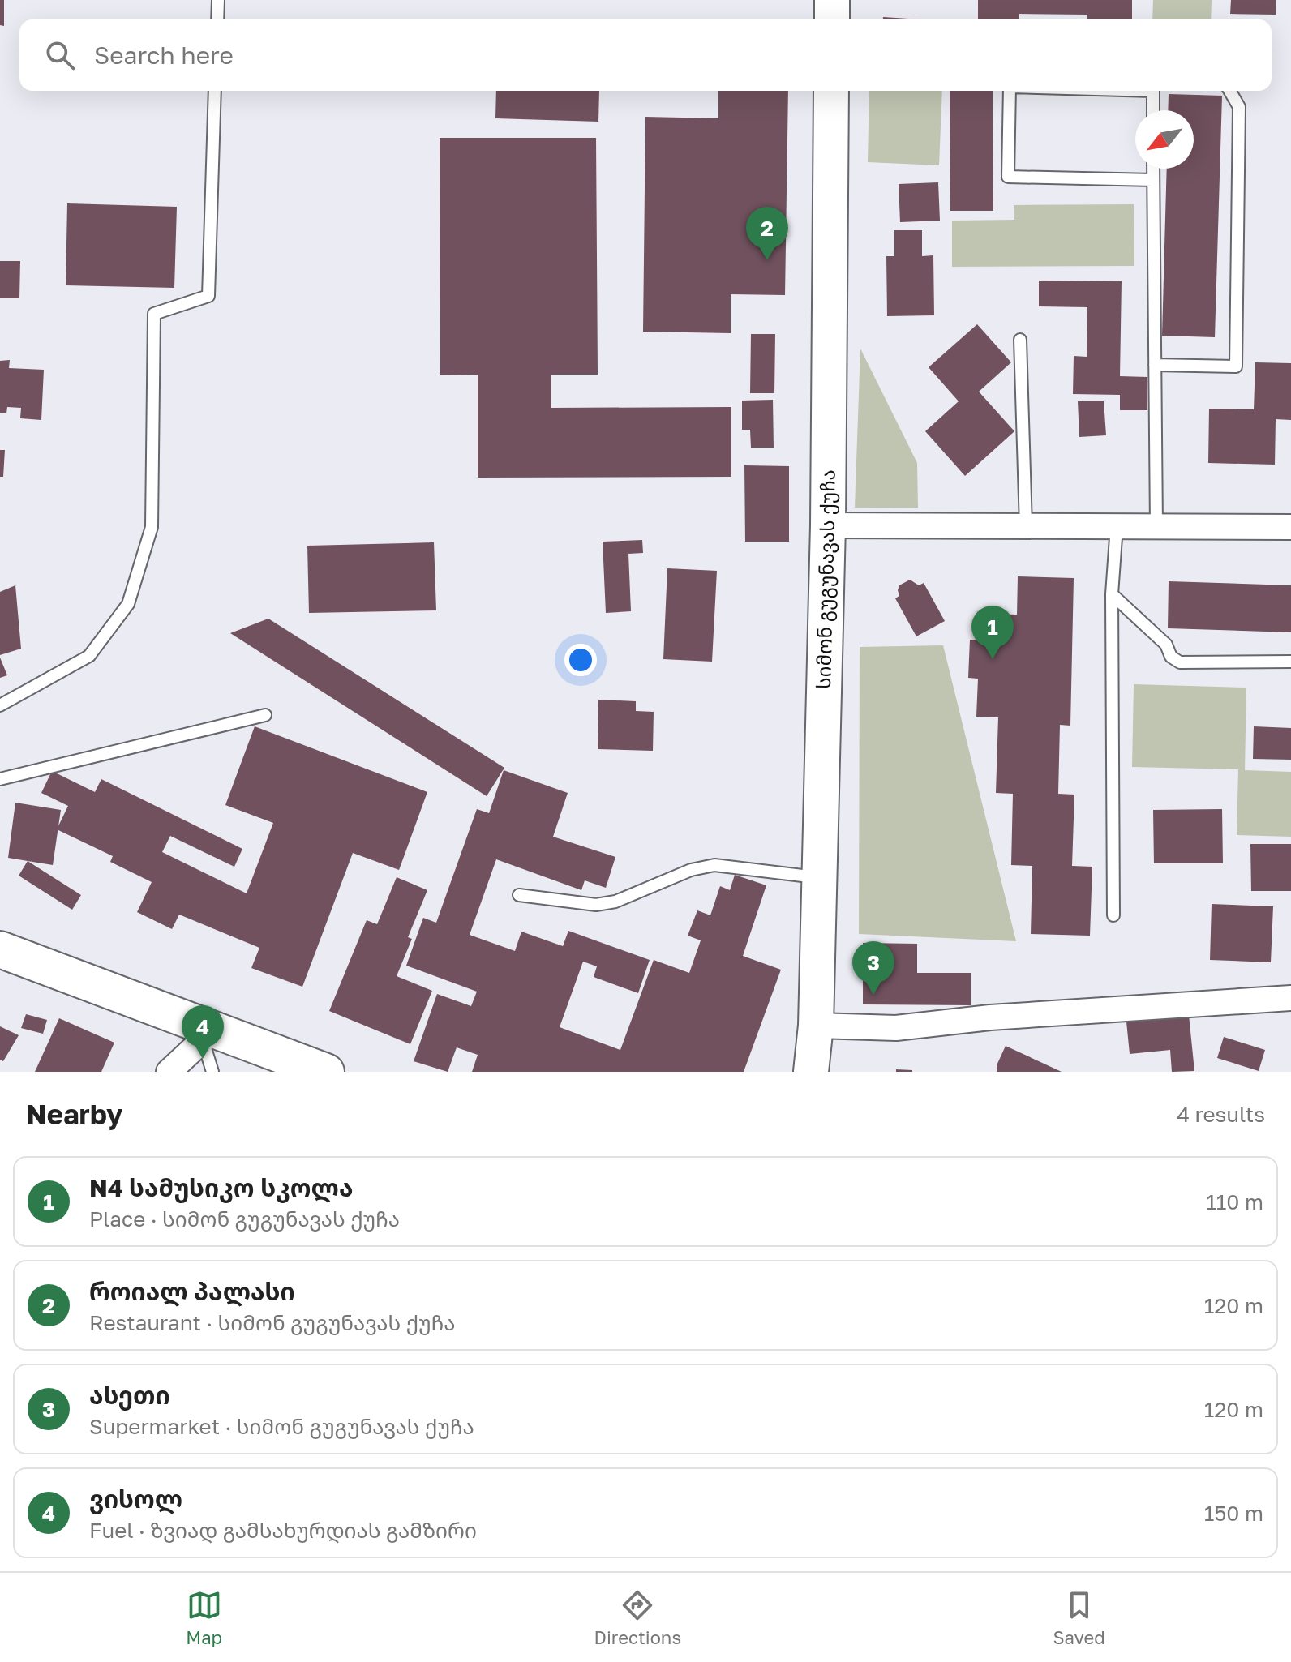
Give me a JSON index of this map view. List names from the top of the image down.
{
  "streets": {
    "main road": ["სიმონ გუგუნავას ქუჩა"]
  },
  "north": "bottom left",
  "page": {
    "search": "Search here",
    "pins": [
      "2",
      "1",
      "3",
      "4"
    ],
    "heading": ["Nearby", "4 results"],
    "list": [
      {
        "mark": "1",
        "name": "N4 სამუსიკო სკოლა",
        "note": "Place · სიმონ გუგუნავას ქუჩა",
        "value": "110 m"
      },
      {
        "mark": "2",
        "name": "როიალ პალასი",
        "note": "Restaurant · სიმონ გუგუნავას ქუჩა",
        "value": "120 m"
      },
      {
        "mark": "3",
        "name": "ასეთი",
        "note": "Supermarket · სიმონ გუგუნავას ქუჩა",
        "value": "120 m"
      },
      {
        "mark": "4",
        "name": "ვისოლ",
        "note": "Fuel · ზვიად გამსახურდიას გამზირი",
        "value": "150 m"
      }
    ],
    "nav": ["Map", "Directions", "Saved"]
  }
}
